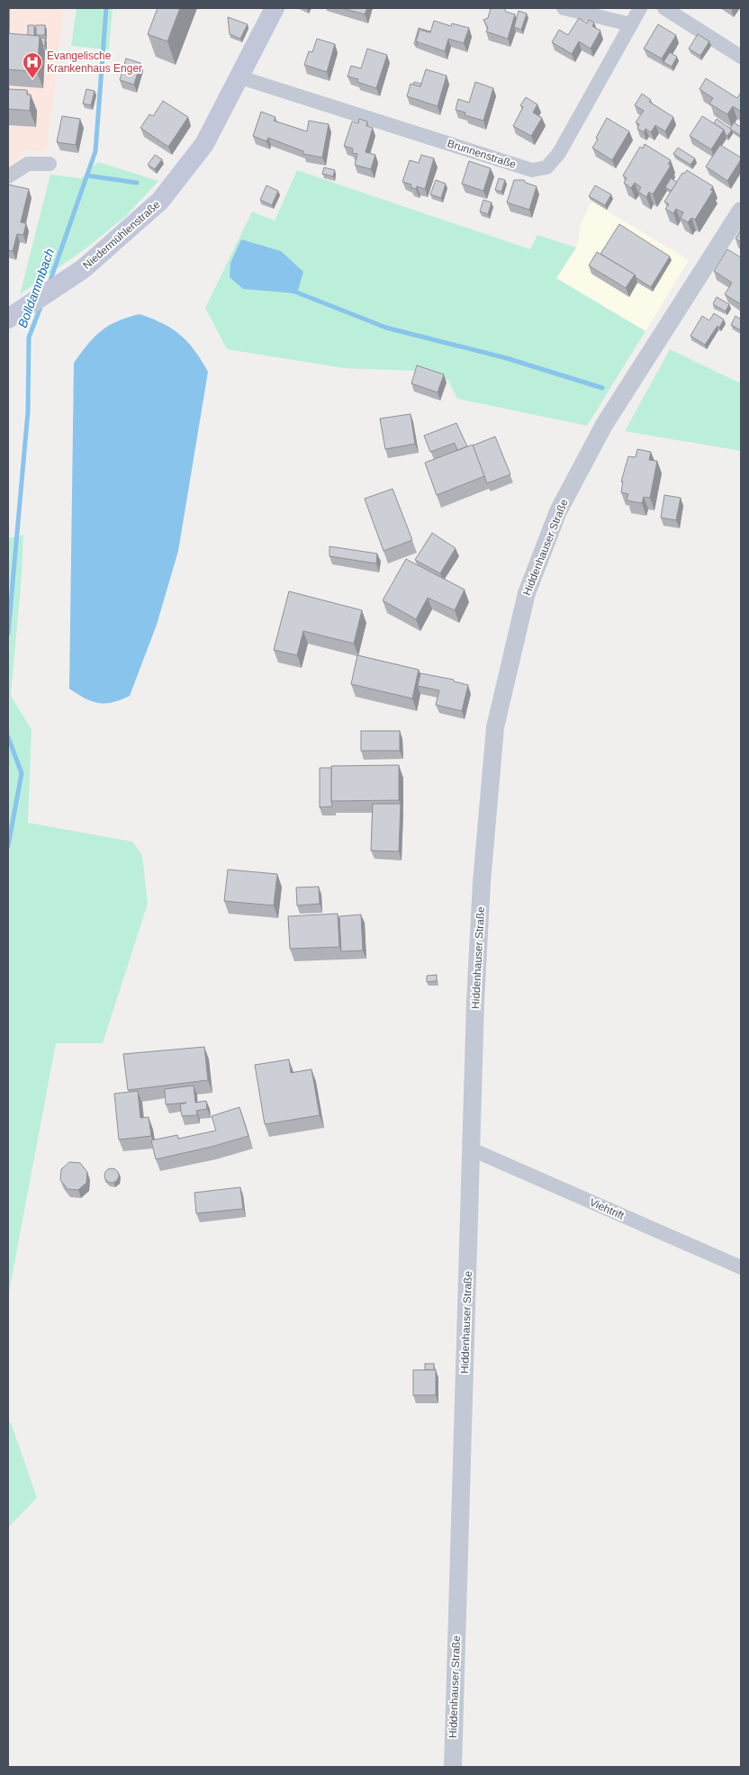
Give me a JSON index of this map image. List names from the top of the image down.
{
  "streets": {
    "main road": ["Niedermühlenstraße"],
    "street": ["Brunnenstraße", "Hiddenhauser Straße", "Viehtrift"]
  },
  "crossings": [
    ["Brunnenstraße", "Niedermühlenstraße"],
    ["Hiddenhauser Straße", "Viehtrift"]
  ],
  "water": ["Bolldammbach"],
  "places": {
    "hospital": ["Evangelische Krankenhaus Enger"]
  }
}
